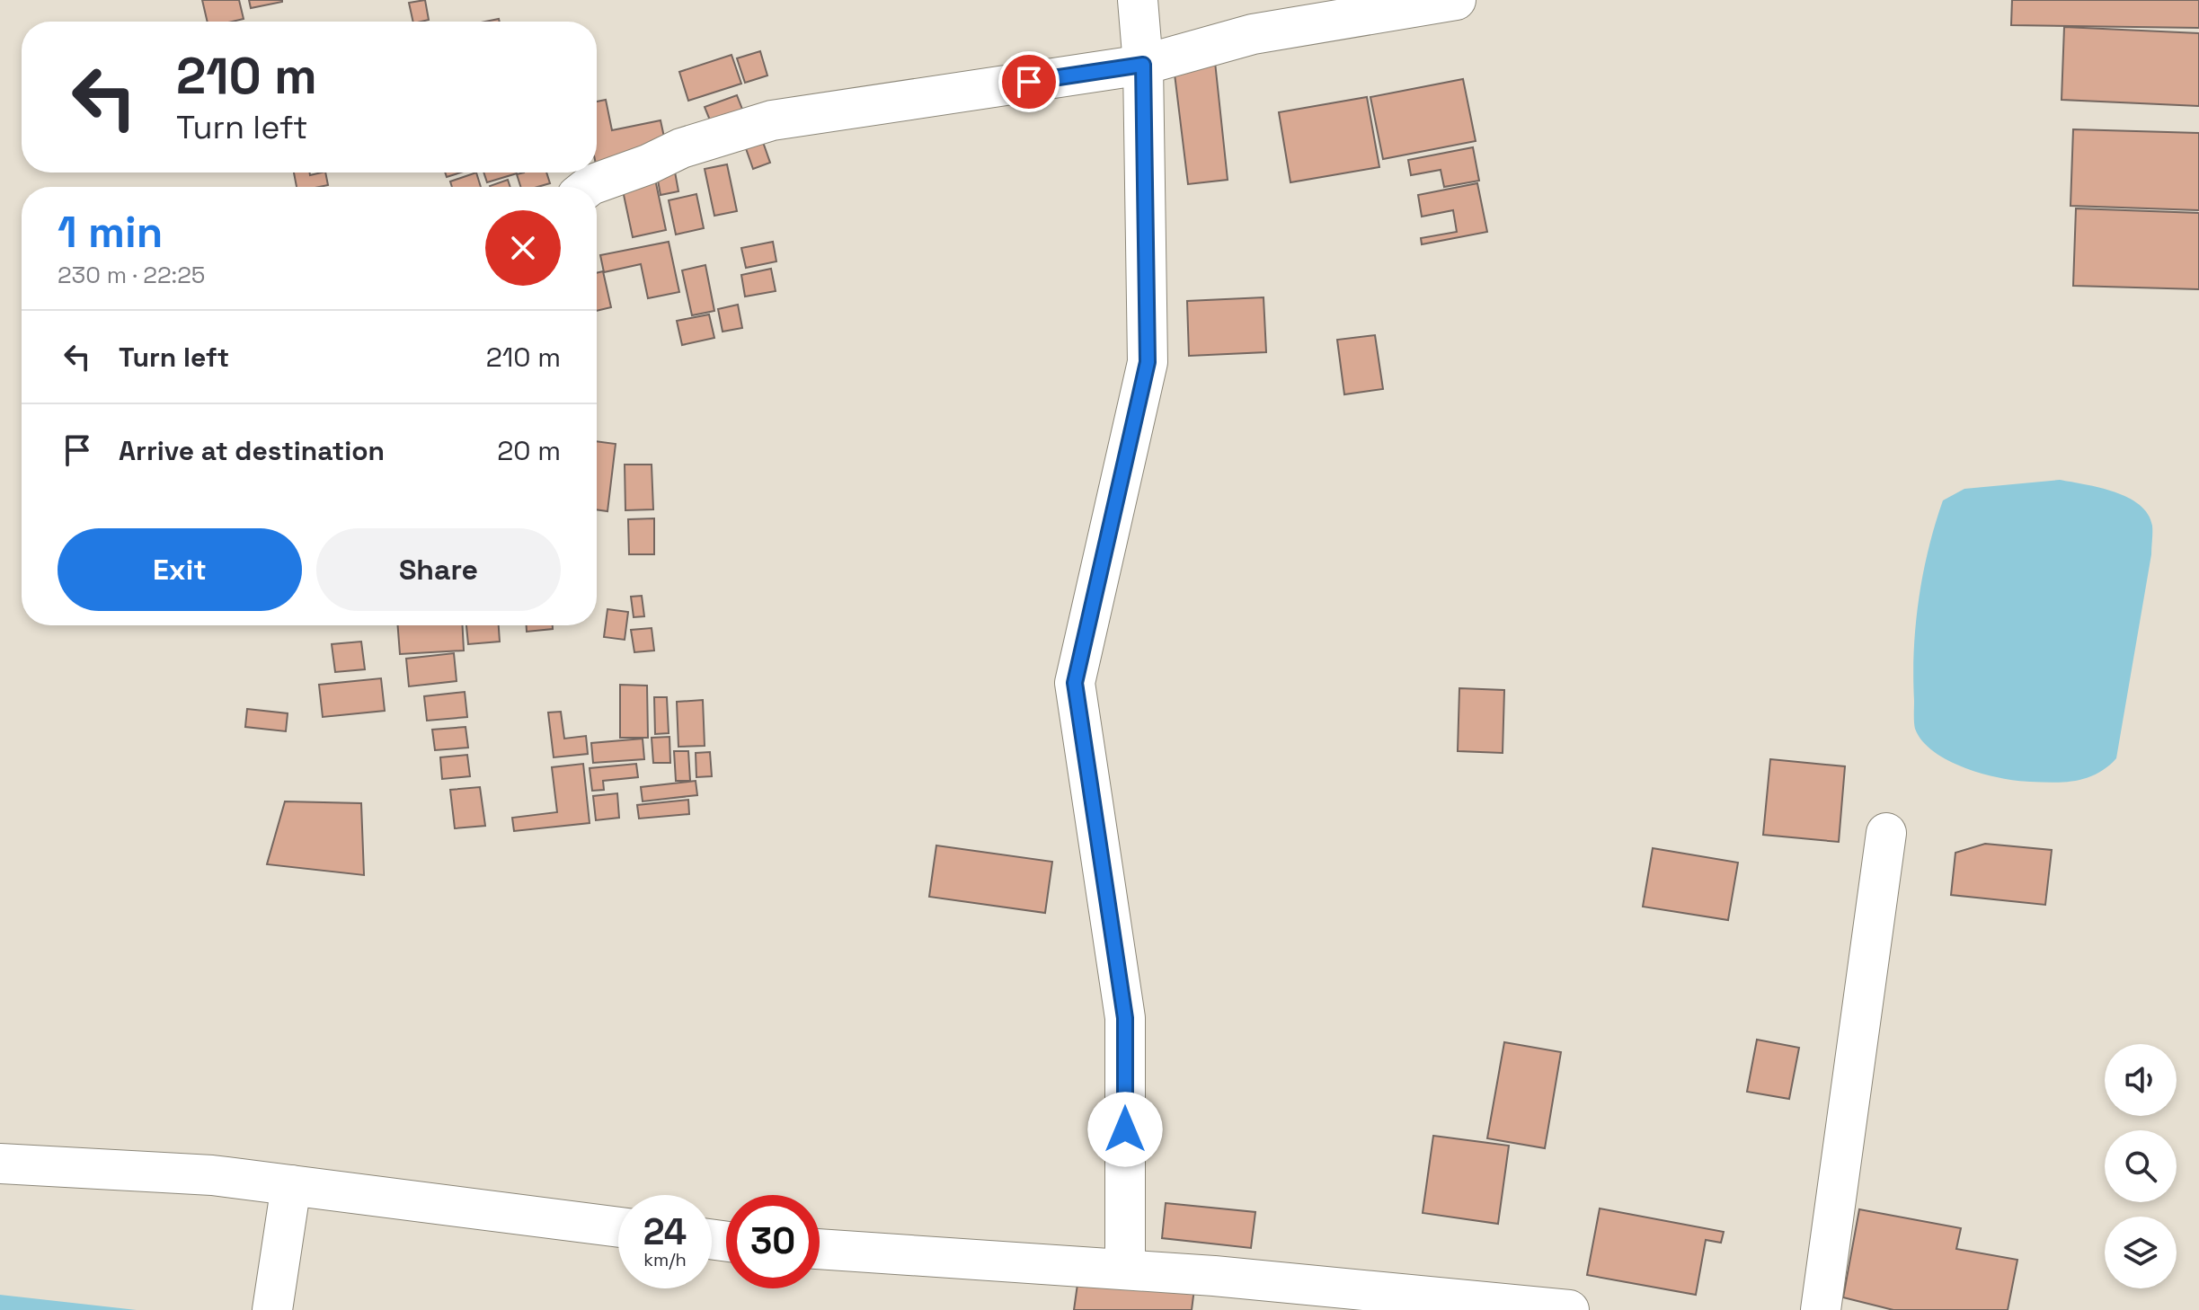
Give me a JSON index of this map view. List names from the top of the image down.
{
  "page": {
    "turn": ["210 m", "Turn left"],
    "heading": ["1 min", "230 m · 22:25"],
    "list": [
      {
        "name": "Turn left",
        "value": "210 m"
      },
      {
        "name": "Arrive at destination",
        "value": "20 m"
      }
    ],
    "buttons": ["Exit", "Share"],
    "speed": "24 km/h",
    "limit": "30"
  }
}
